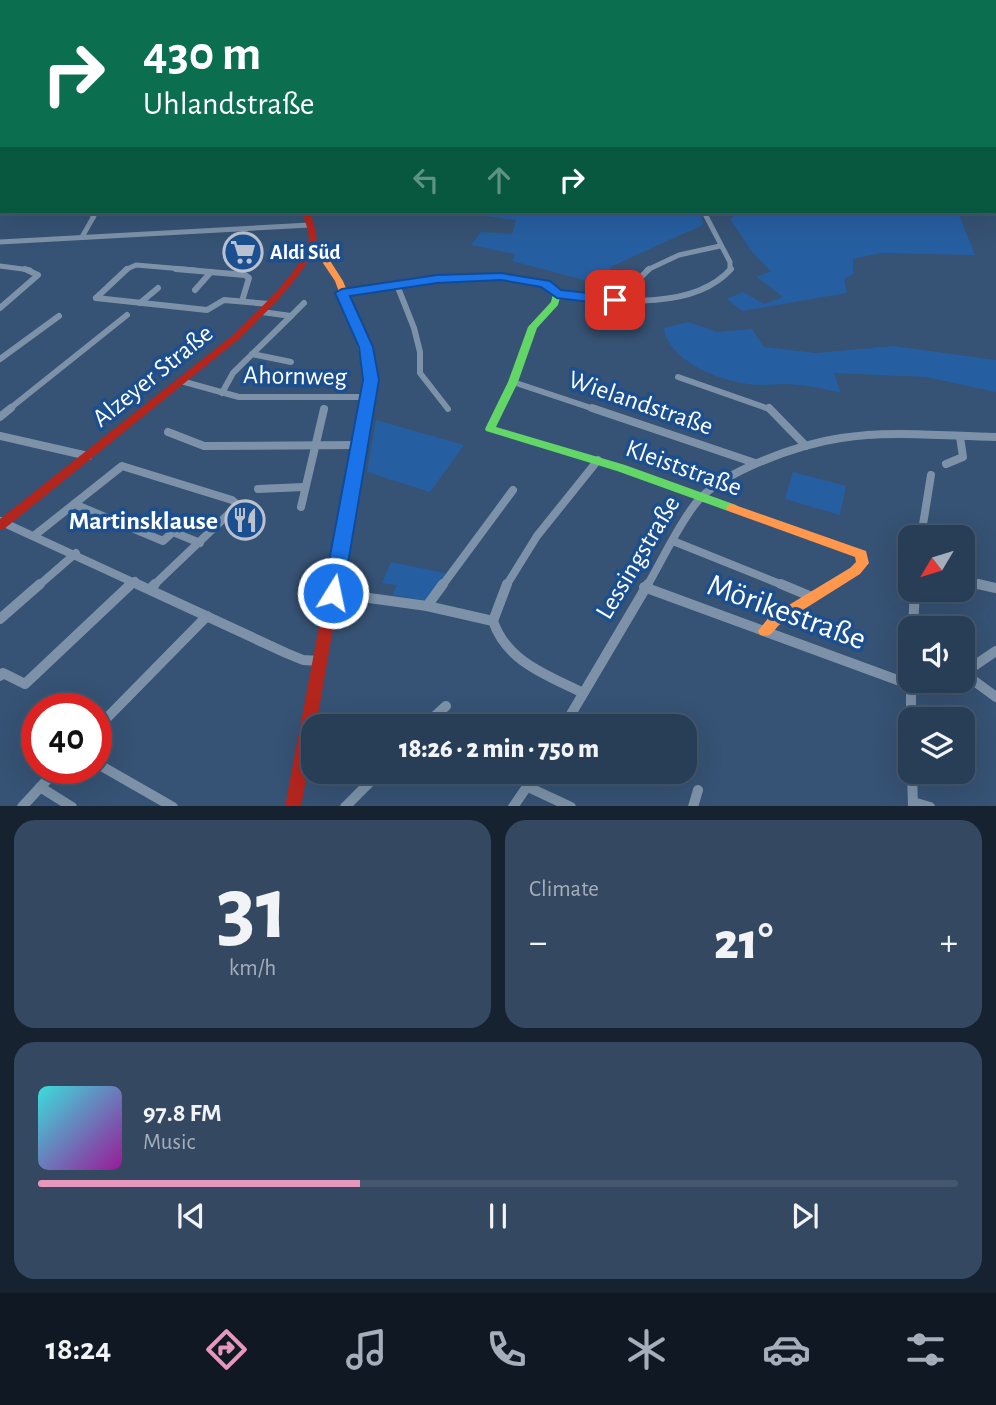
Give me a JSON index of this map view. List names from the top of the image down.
{
  "streets": {
    "street": [
      "Alzeyer Straße",
      "Ahornweg",
      "Wielandstraße",
      "Kleiststraße",
      "Lessingstraße",
      "Mörikestraße"
    ]
  },
  "crossings": [
    ["Alzeyer Straße", "Ahornweg"],
    ["Wielandstraße", "Kleiststraße"],
    ["Wielandstraße", "Lessingstraße"],
    ["Kleiststraße", "Lessingstraße"],
    ["Lessingstraße", "Mörikestraße"]
  ],
  "places": {
    "supermarket": ["Aldi Süd"],
    "restaurant": ["Martinsklause"]
  },
  "north": "bottom left",
  "page": {
    "turn": ["430 m", "Uhlandstraße"],
    "limit": "40",
    "trip": "18:26 · 2 min · 750 m",
    "tile": [
      ["31", "km/h"],
      "Climate"
    ],
    "heat": ["−", "21°", "+"],
    "song": ["97.8 FM", "Music"],
    "tabs": "18:24"
  }
}
